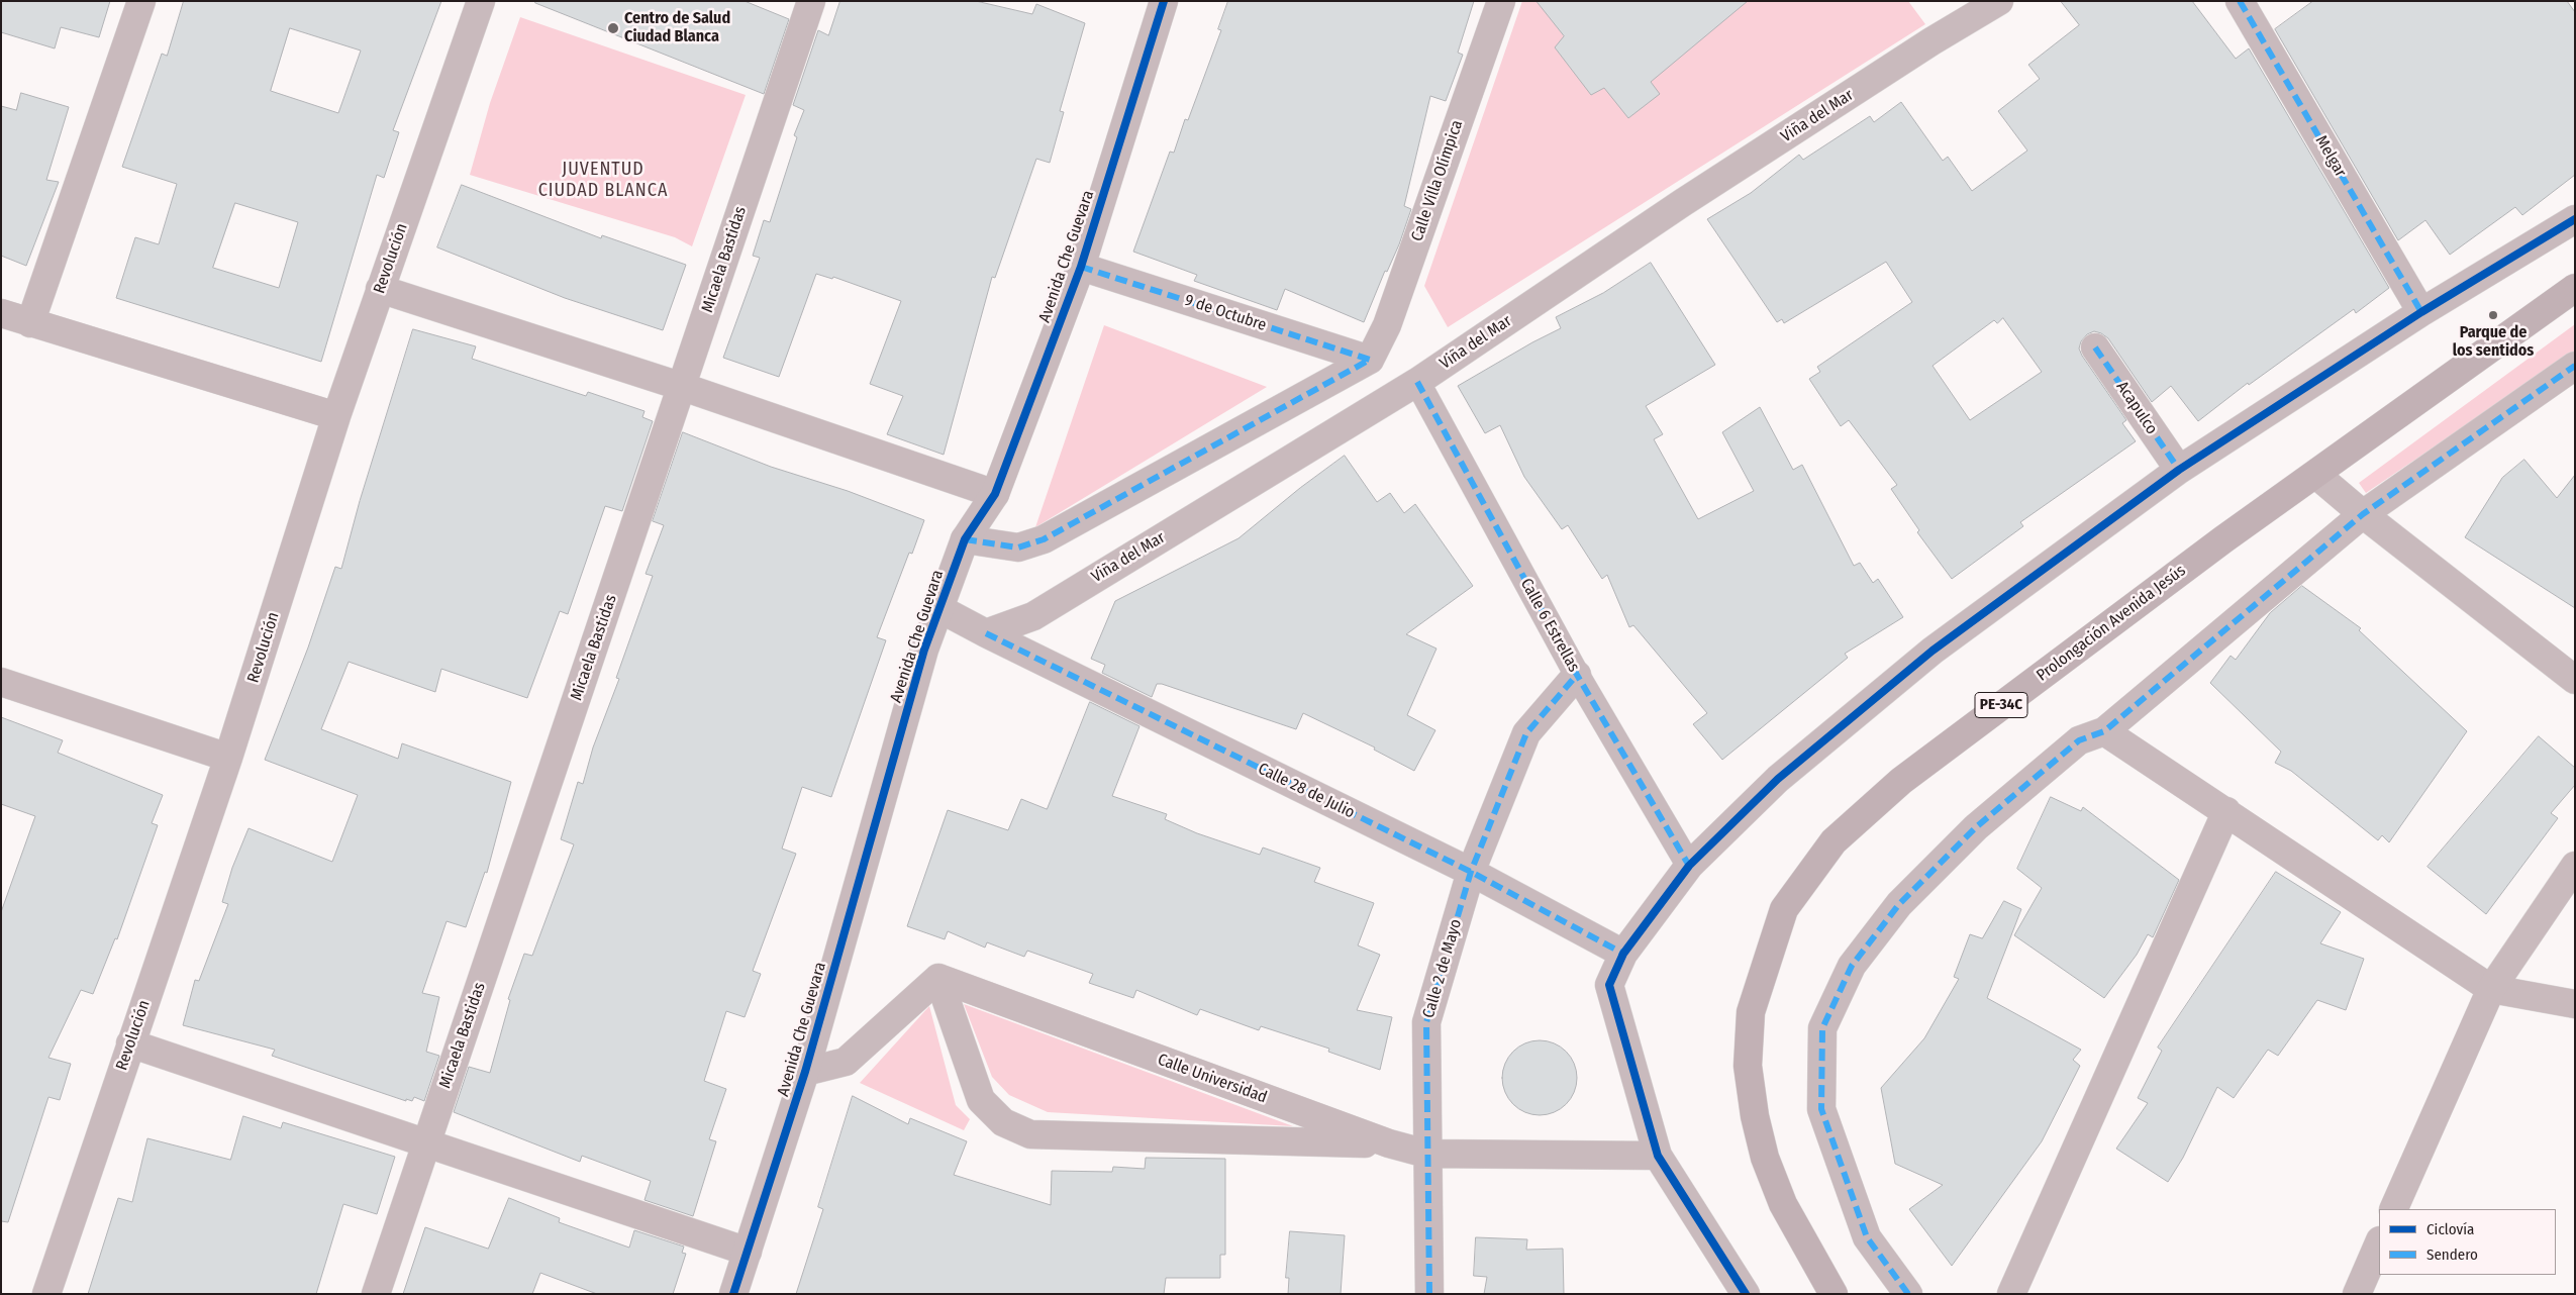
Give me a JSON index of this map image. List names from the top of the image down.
{
  "streets": {
    "main road": ["Prolongación Avenida Jesús", "PE-34C"],
    "street": [
      "Viña del Mar",
      "Melgar",
      "Calle Villa Olímpica",
      "Avenida Che Guevara",
      "Revolución",
      "Micaela Bastidas",
      "9 de Octubre",
      "Acapulco",
      "Calle 6 Estrellas",
      "Calle 28 de Julio",
      "Calle 2 de Mayo",
      "Calle Universidad"
    ]
  },
  "crossings": [
    ["Viña del Mar", "Calle 6 Estrellas"],
    ["Viña del Mar", "Calle 28 de Julio"],
    ["Calle Villa Olímpica", "9 de Octubre"],
    ["Avenida Che Guevara", "9 de Octubre"],
    ["Calle 6 Estrellas", "Calle 2 de Mayo"],
    ["Calle 28 de Julio", "Calle 2 de Mayo"],
    ["Calle 2 de Mayo", "Calle Universidad"]
  ],
  "districts": ["JUVENTUD CIUDAD BLANCA"],
  "places": ["Centro de Salud Ciudad Blanca", "Parque de los sentidos"],
  "legend": ["Ciclovía", "Sendero"]
}
